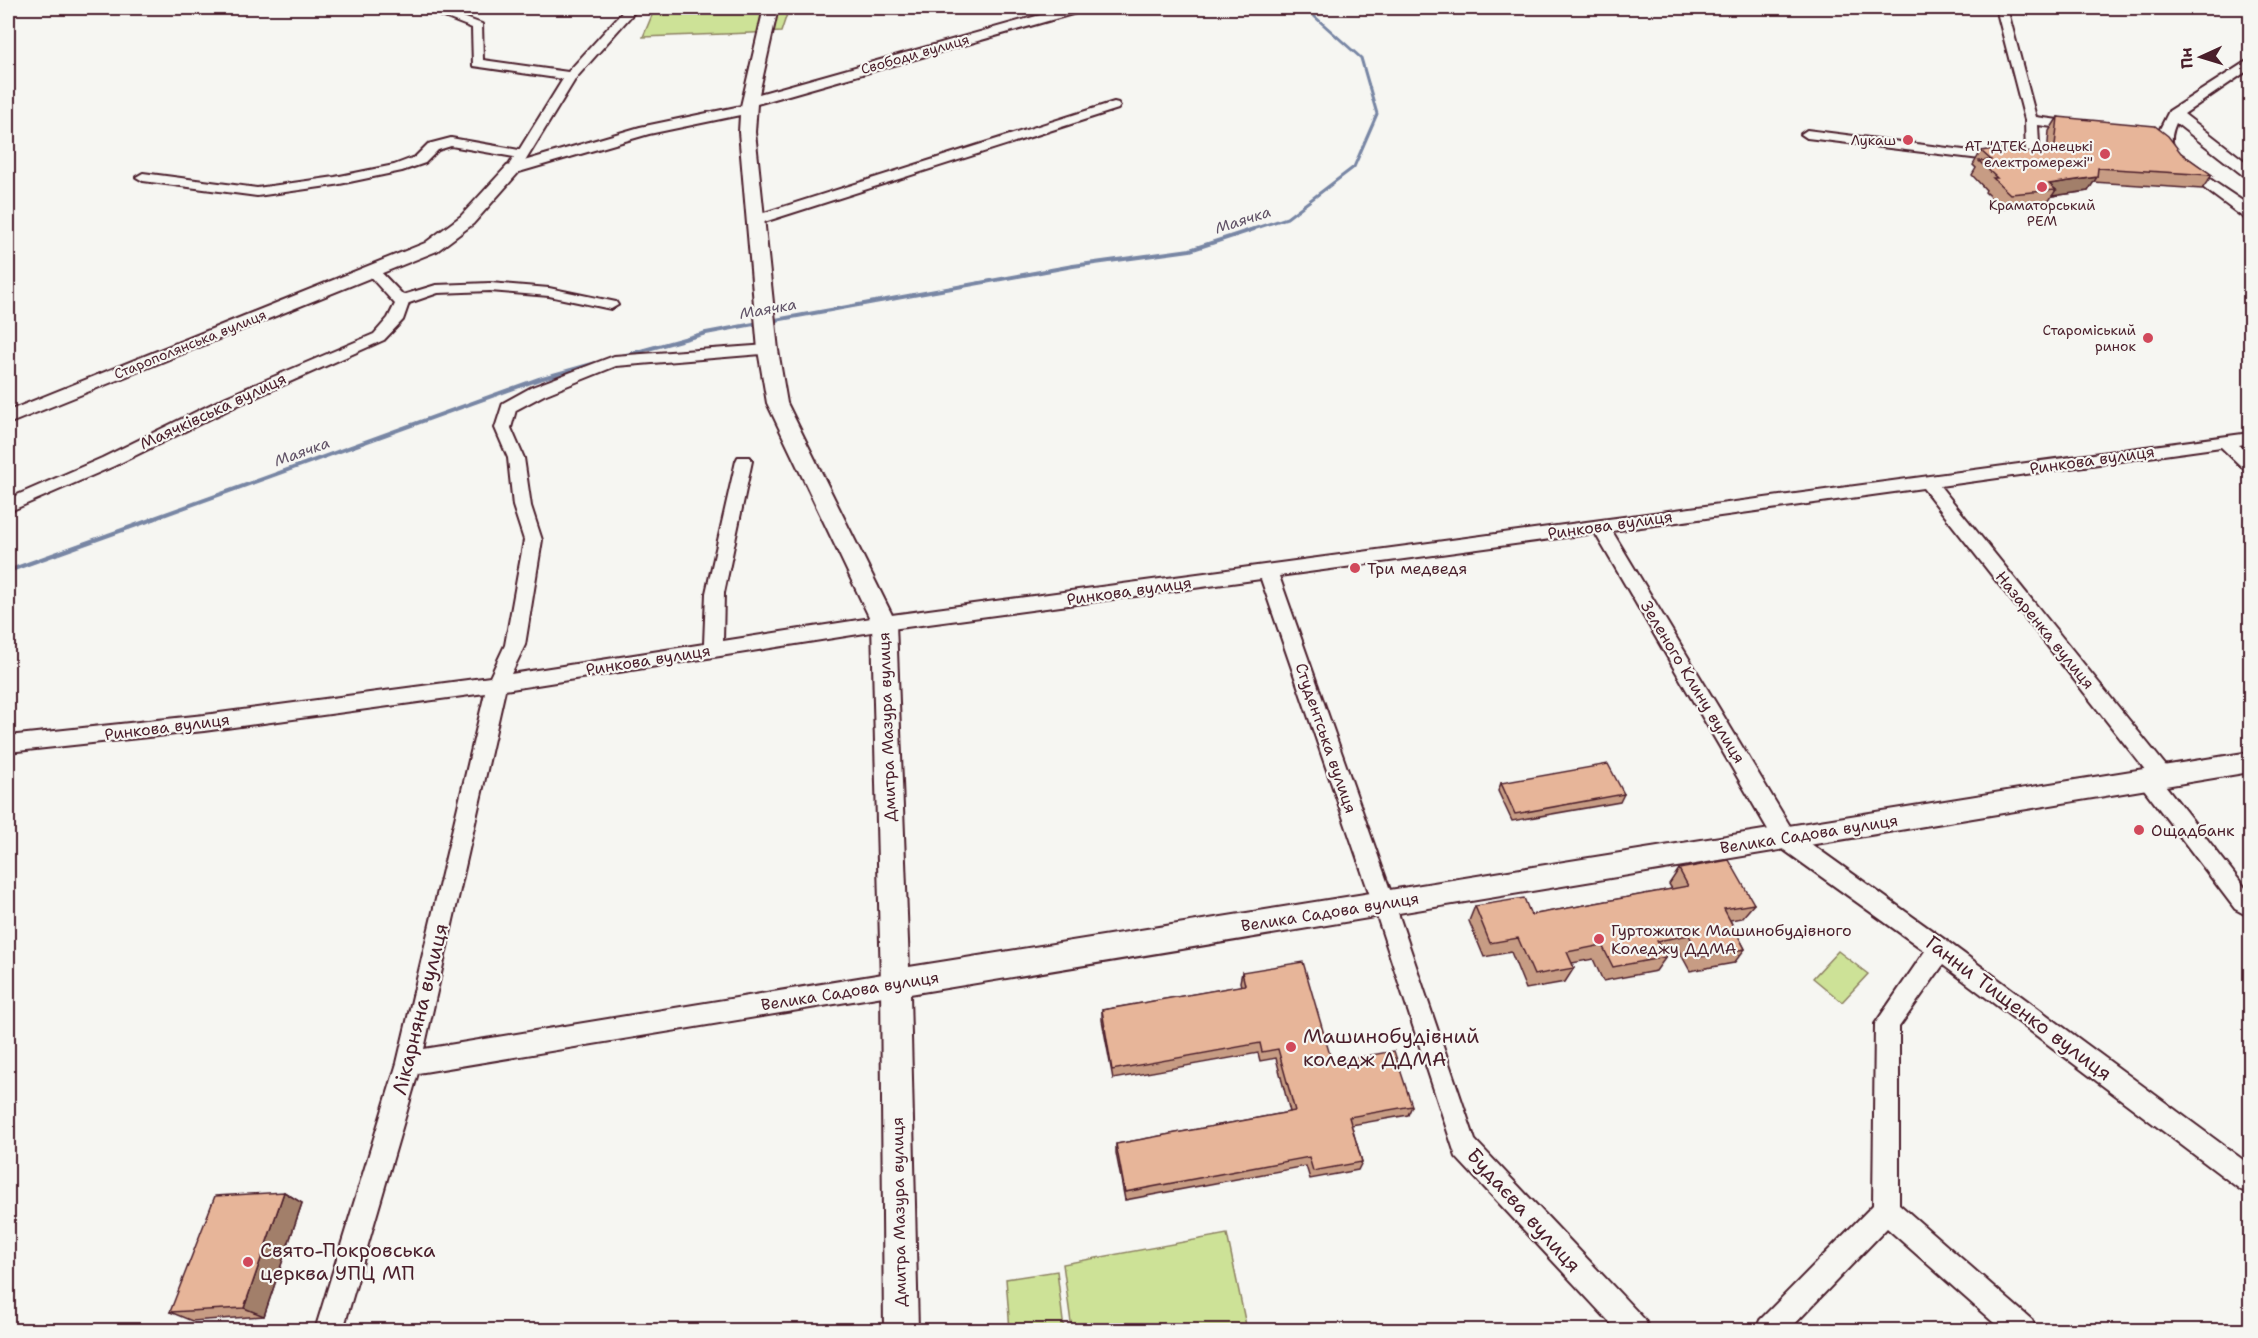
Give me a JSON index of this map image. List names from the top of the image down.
{
  "streets": {
    "street": [
      "Свободи вулиця",
      "Старополянська вулиця",
      "Маячківська вулиця",
      "Ринкова вулиця",
      "Назаренка вулиця",
      "Зеленого Клину вулиця",
      "Дмитра Мазура вулиця",
      "Студентська вулиця",
      "Велика Садова вулиця",
      "Ганни Тищенко вулиця",
      "Лікарняна вулиця",
      "Будаєва вулиця"
    ]
  },
  "crossings": [
    ["Свободи вулиця", "Старополянська вулиця"],
    ["Свободи вулиця", "Дмитра Мазура вулиця"],
    ["Ринкова вулиця", "Назаренка вулиця"],
    ["Ринкова вулиця", "Зеленого Клину вулиця"],
    ["Ринкова вулиця", "Дмитра Мазура вулиця"],
    ["Ринкова вулиця", "Студентська вулиця"],
    ["Ринкова вулиця", "Лікарняна вулиця"],
    ["Назаренка вулиця", "Велика Садова вулиця"],
    ["Зеленого Клину вулиця", "Велика Садова вулиця"],
    ["Зеленого Клину вулиця", "Ганни Тищенко вулиця"],
    ["Дмитра Мазура вулиця", "Велика Садова вулиця"],
    ["Дмитра Мазура вулиця", "Лікарняна вулиця"],
    ["Студентська вулиця", "Велика Садова вулиця"],
    ["Студентська вулиця", "Будаєва вулиця"],
    ["Велика Садова вулиця", "Ганни Тищенко вулиця"],
    ["Велика Садова вулиця", "Лікарняна вулиця"],
    ["Велика Садова вулиця", "Будаєва вулиця"]
  ],
  "water": ["Маячка"],
  "places": [
    "Лукаш",
    "АТ \"ДТЕК Донецькі електромережі\"",
    "Краматорський РЕМ",
    "Староміський ринок",
    "Три медведя",
    "Ощадбанк",
    "Гуртожиток Машинобудівного Коледжу ДДМА",
    "Машинобудівний коледж ДДМА",
    "Свято-Покровська церква УПЦ МП"
  ],
  "north": "left"
}
